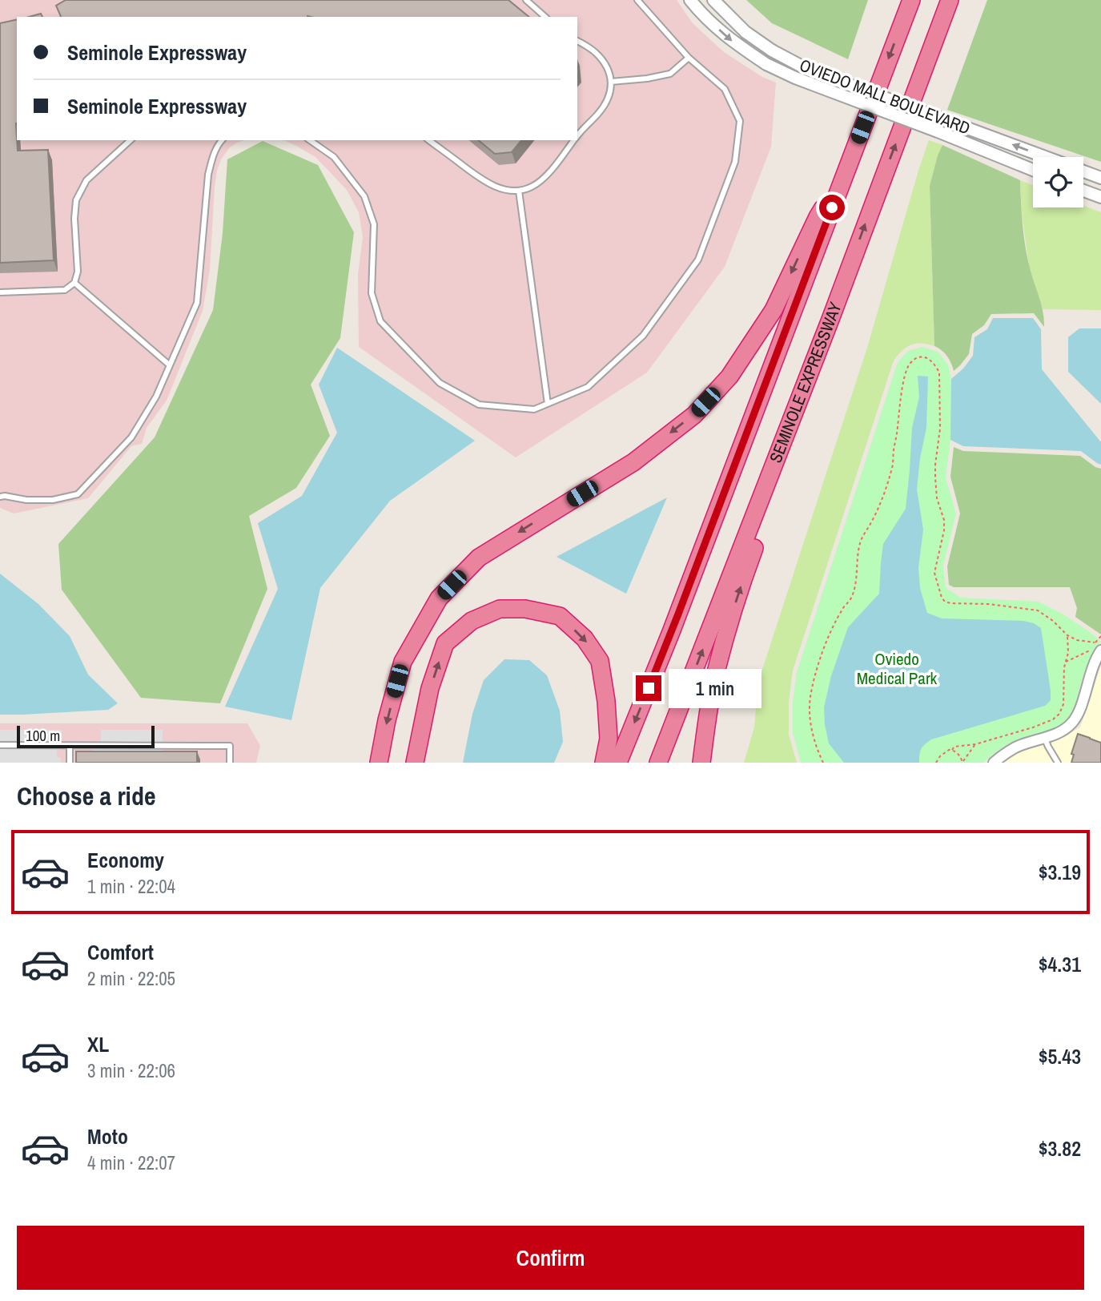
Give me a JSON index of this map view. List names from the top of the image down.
{
  "streets": {
    "highway": ["SEMINOLE EXPRESSWAY"],
    "street": ["OVIEDO MALL BOULEVARD"]
  },
  "parks": ["Oviedo Medical Park"],
  "scale_bar": "100 m",
  "page": {
    "banner": ["Seminole Expressway", "Seminole Expressway"],
    "bubble": "1 min",
    "scale": "100 m",
    "heading": "Choose a ride",
    "list": [
      {
        "name": "Economy",
        "note": "1 min · 22:04",
        "value": "$3.19"
      },
      {
        "name": "Comfort",
        "note": "2 min · 22:05",
        "value": "$4.31"
      },
      {
        "name": "XL",
        "note": "3 min · 22:06",
        "value": "$5.43"
      },
      {
        "name": "Moto",
        "note": "4 min · 22:07",
        "value": "$3.82"
      }
    ],
    "buttons": "Confirm"
  }
}
